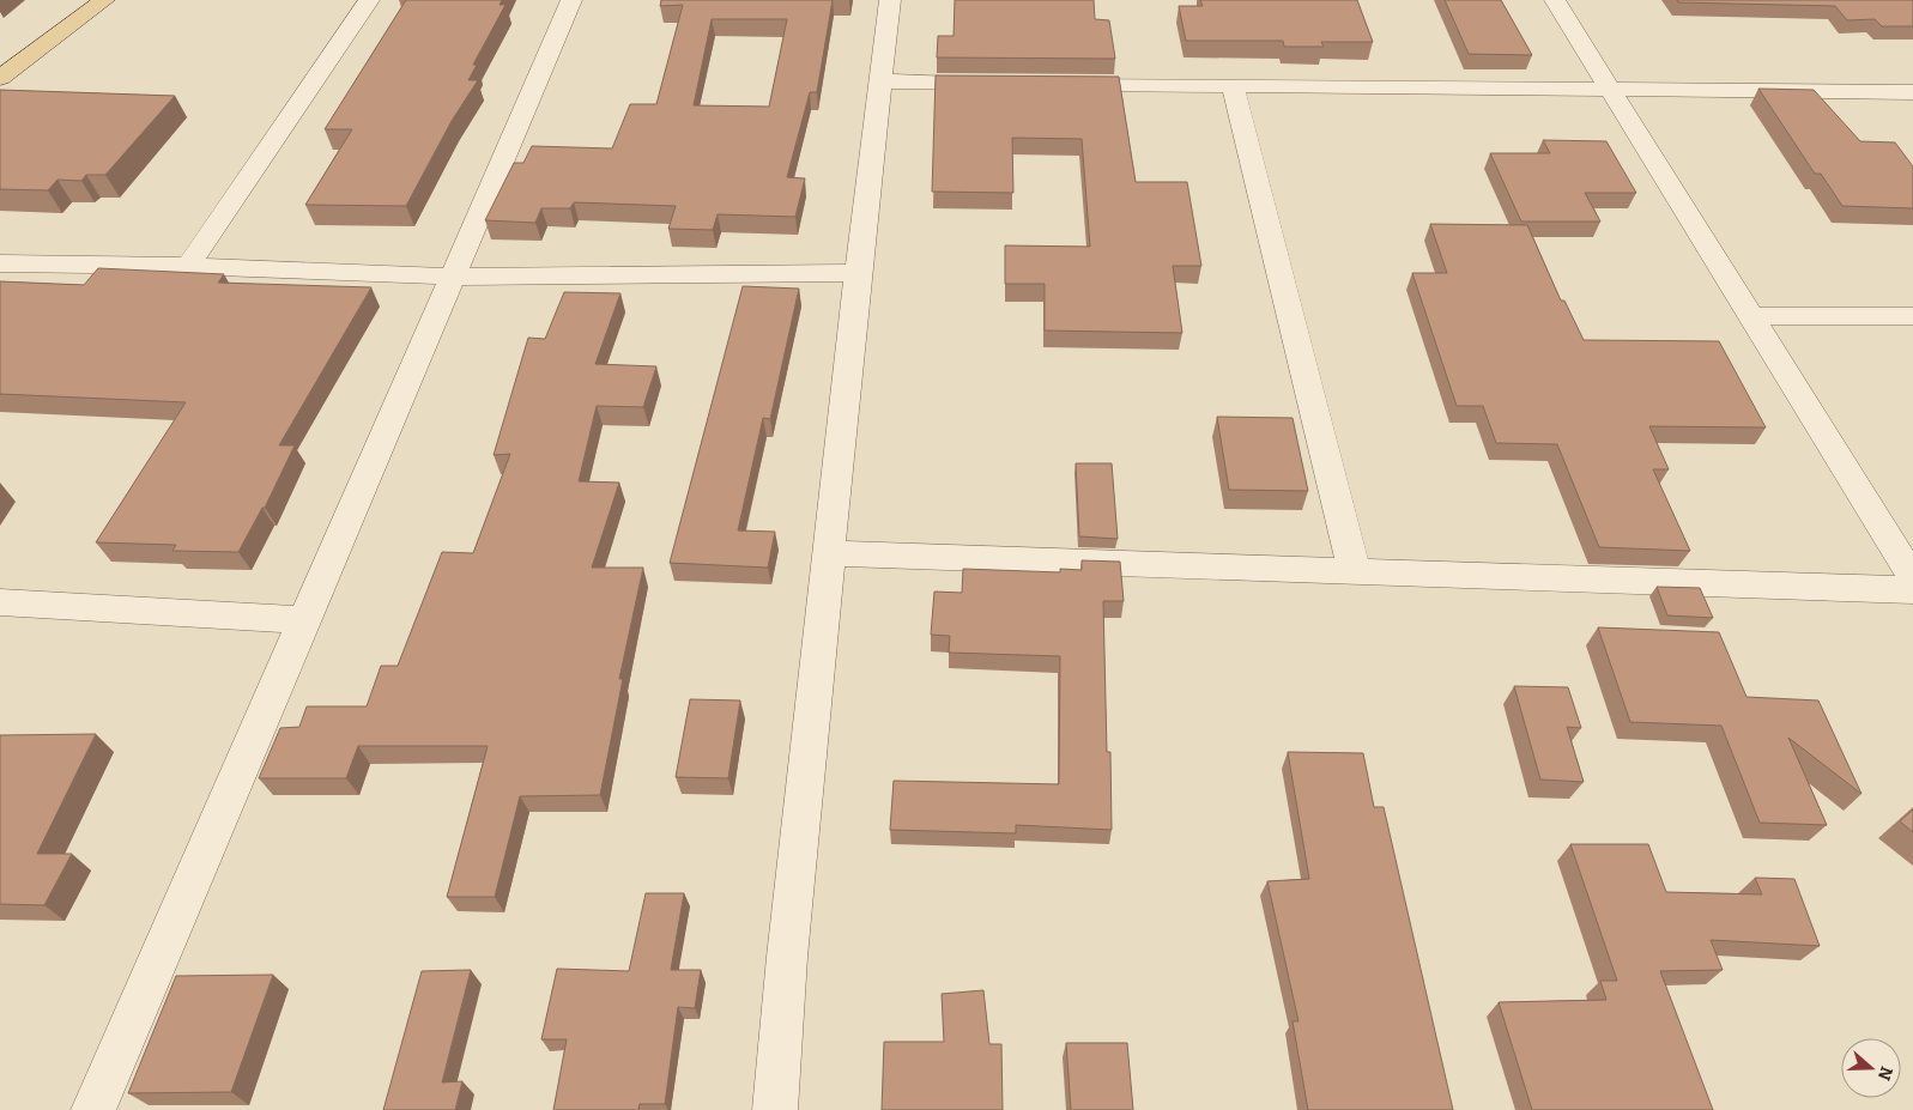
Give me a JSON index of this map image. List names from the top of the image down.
{
  "north": "right"
}
